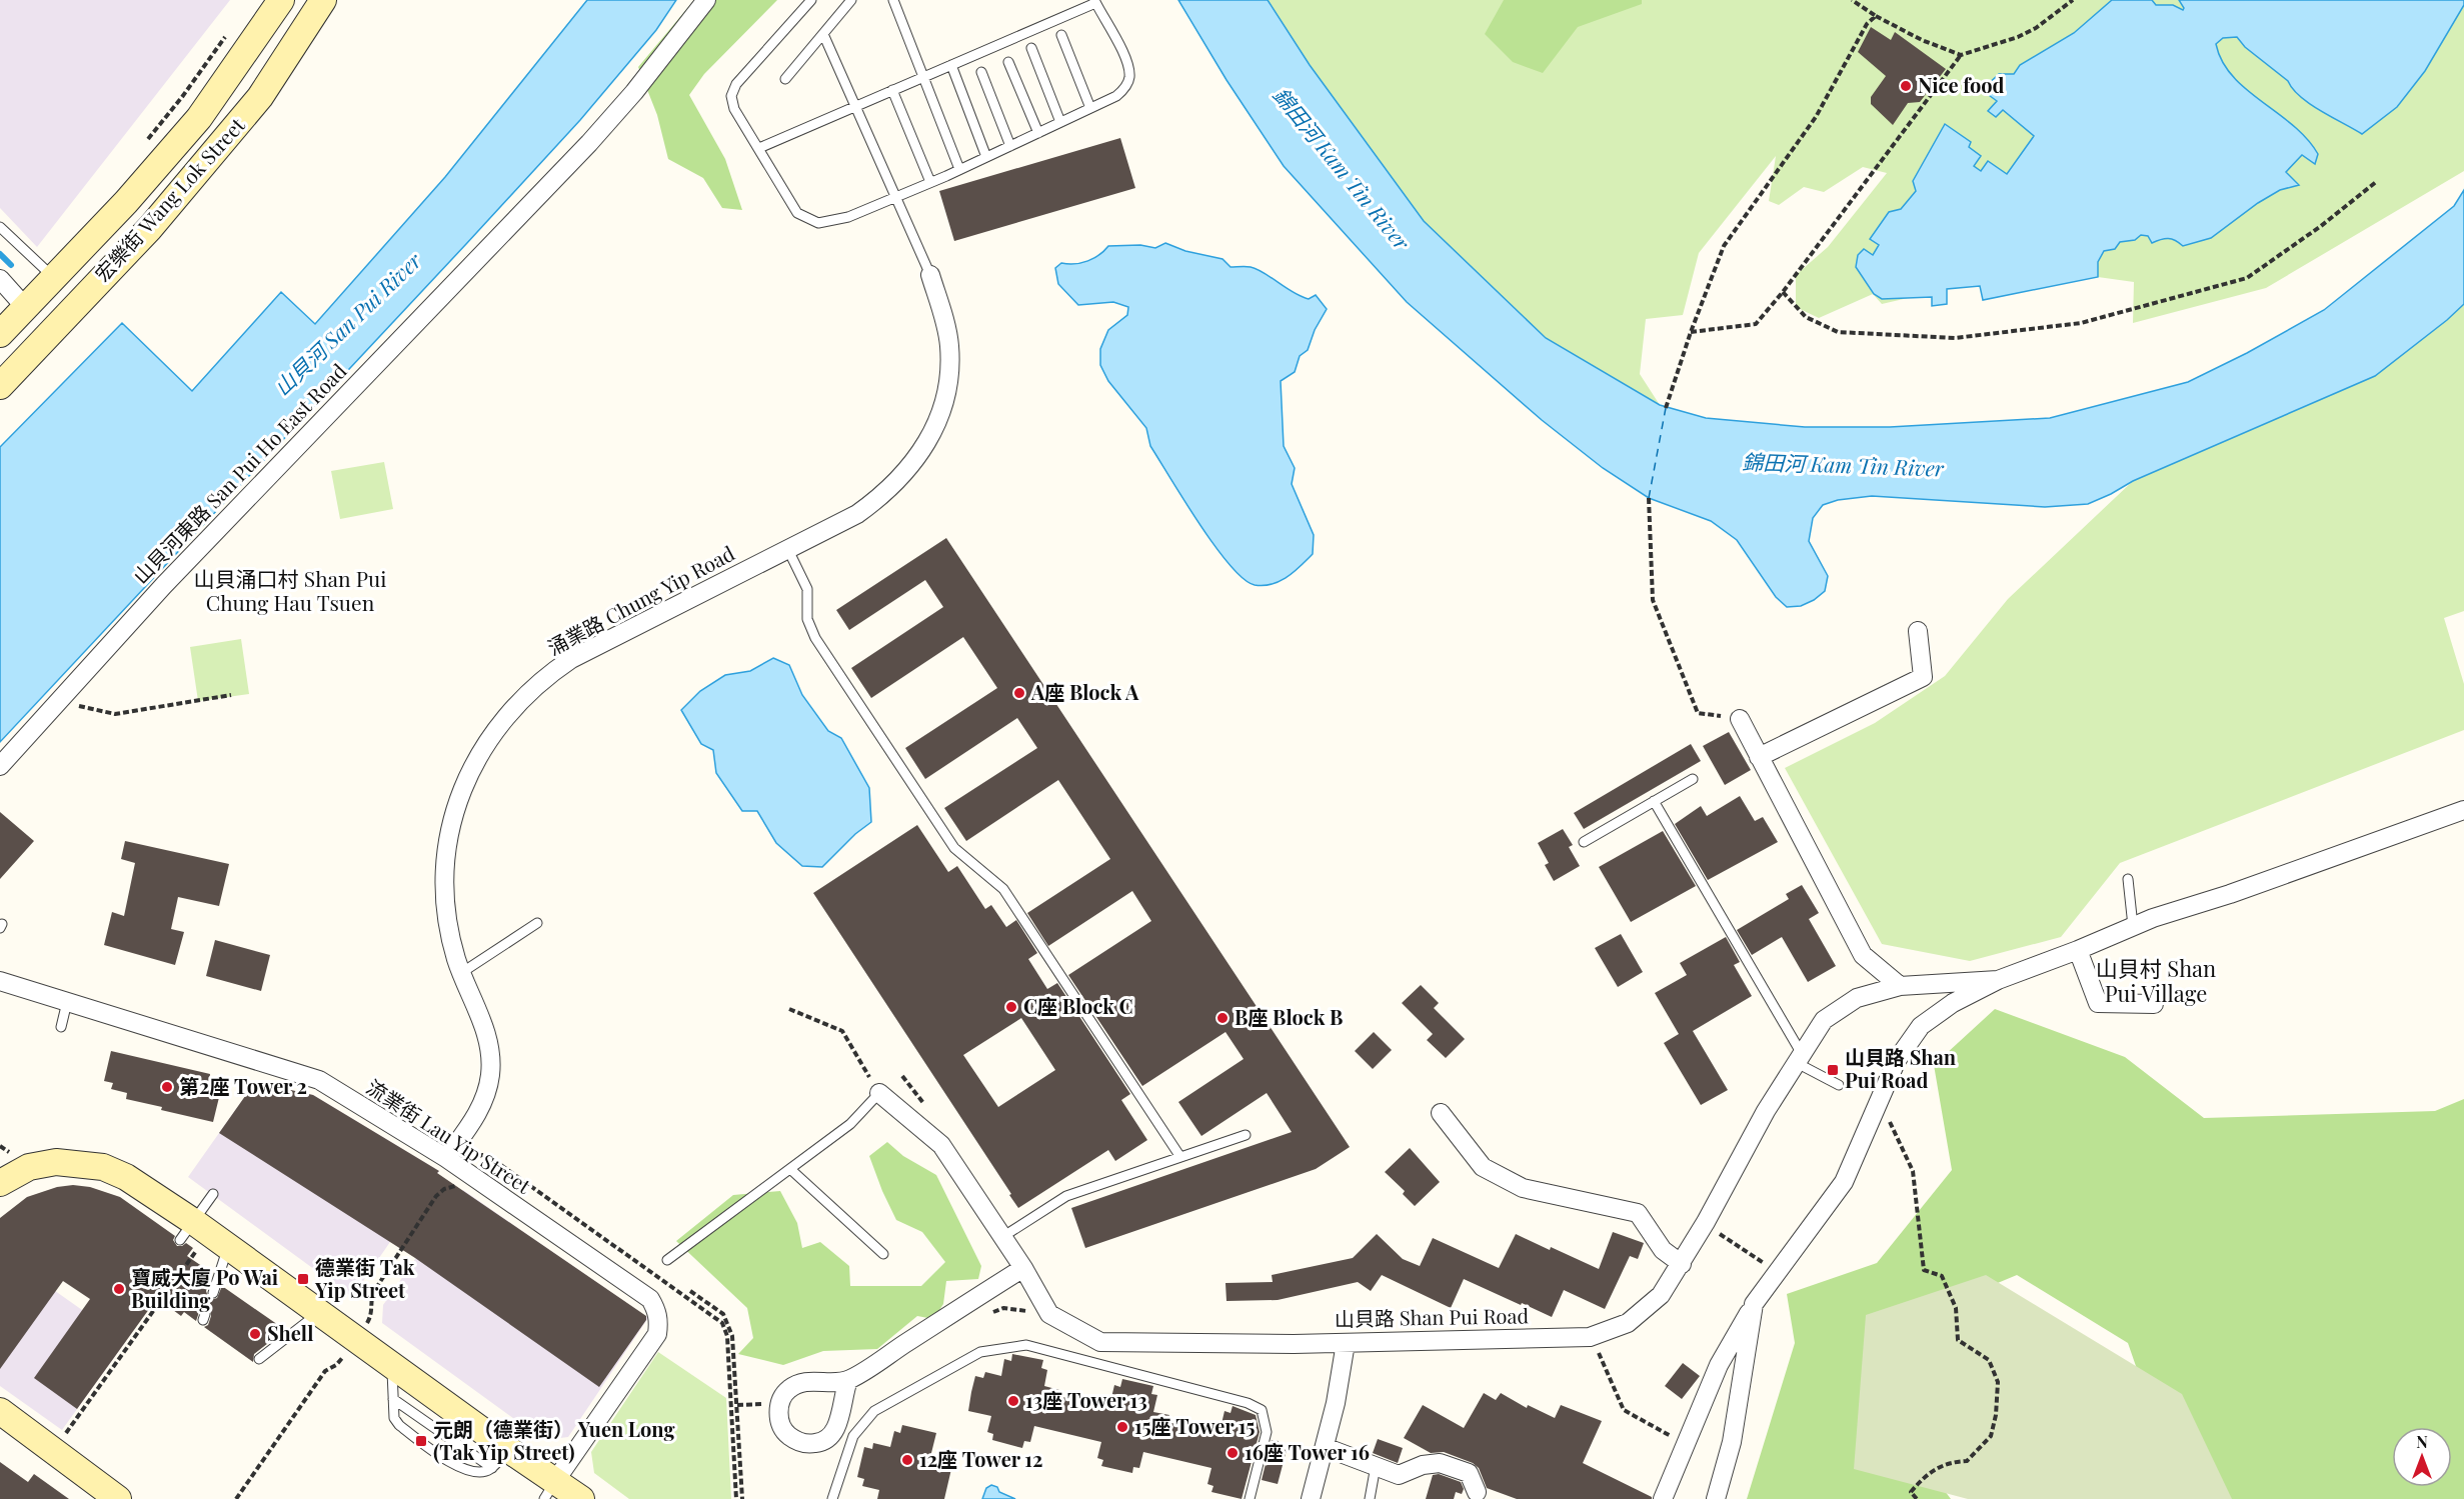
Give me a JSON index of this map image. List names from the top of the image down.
{
  "streets": {
    "street": [
      "宏樂街 Wang Lok Street",
      "山貝河東路 San Pui Ho East Road",
      "涌業路 Chung Yip Road",
      "流業街 Lau Yip Street",
      "山貝路 Shan Pui Road"
    ]
  },
  "crossings": [
    ["涌業路 Chung Yip Road", "流業街 Lau Yip Street"]
  ],
  "districts": ["山貝涌口村 Shan Pui Chung Hau Tsuen", "山貝村 Shan Pui Village"],
  "water": ["錦田河 Kam Tin River", "山貝河 San Pui River"],
  "places": {
    "other": [
      "Nice food",
      "A座 Block A",
      "C座 Block C",
      "B座 Block B",
      "第2座 Tower 2",
      "寶威大廈 Po Wai Building",
      "Shell",
      "13座 Tower 13",
      "15座 Tower 15",
      "16座 Tower 16",
      "12座 Tower 12"
    ],
    "transit": ["山貝路 Shan Pui Road", "德業街 Tak Yip Street", "元朗（德業街） Yuen Long (Tak Yip Street)"]
  },
  "north": "top"
}
